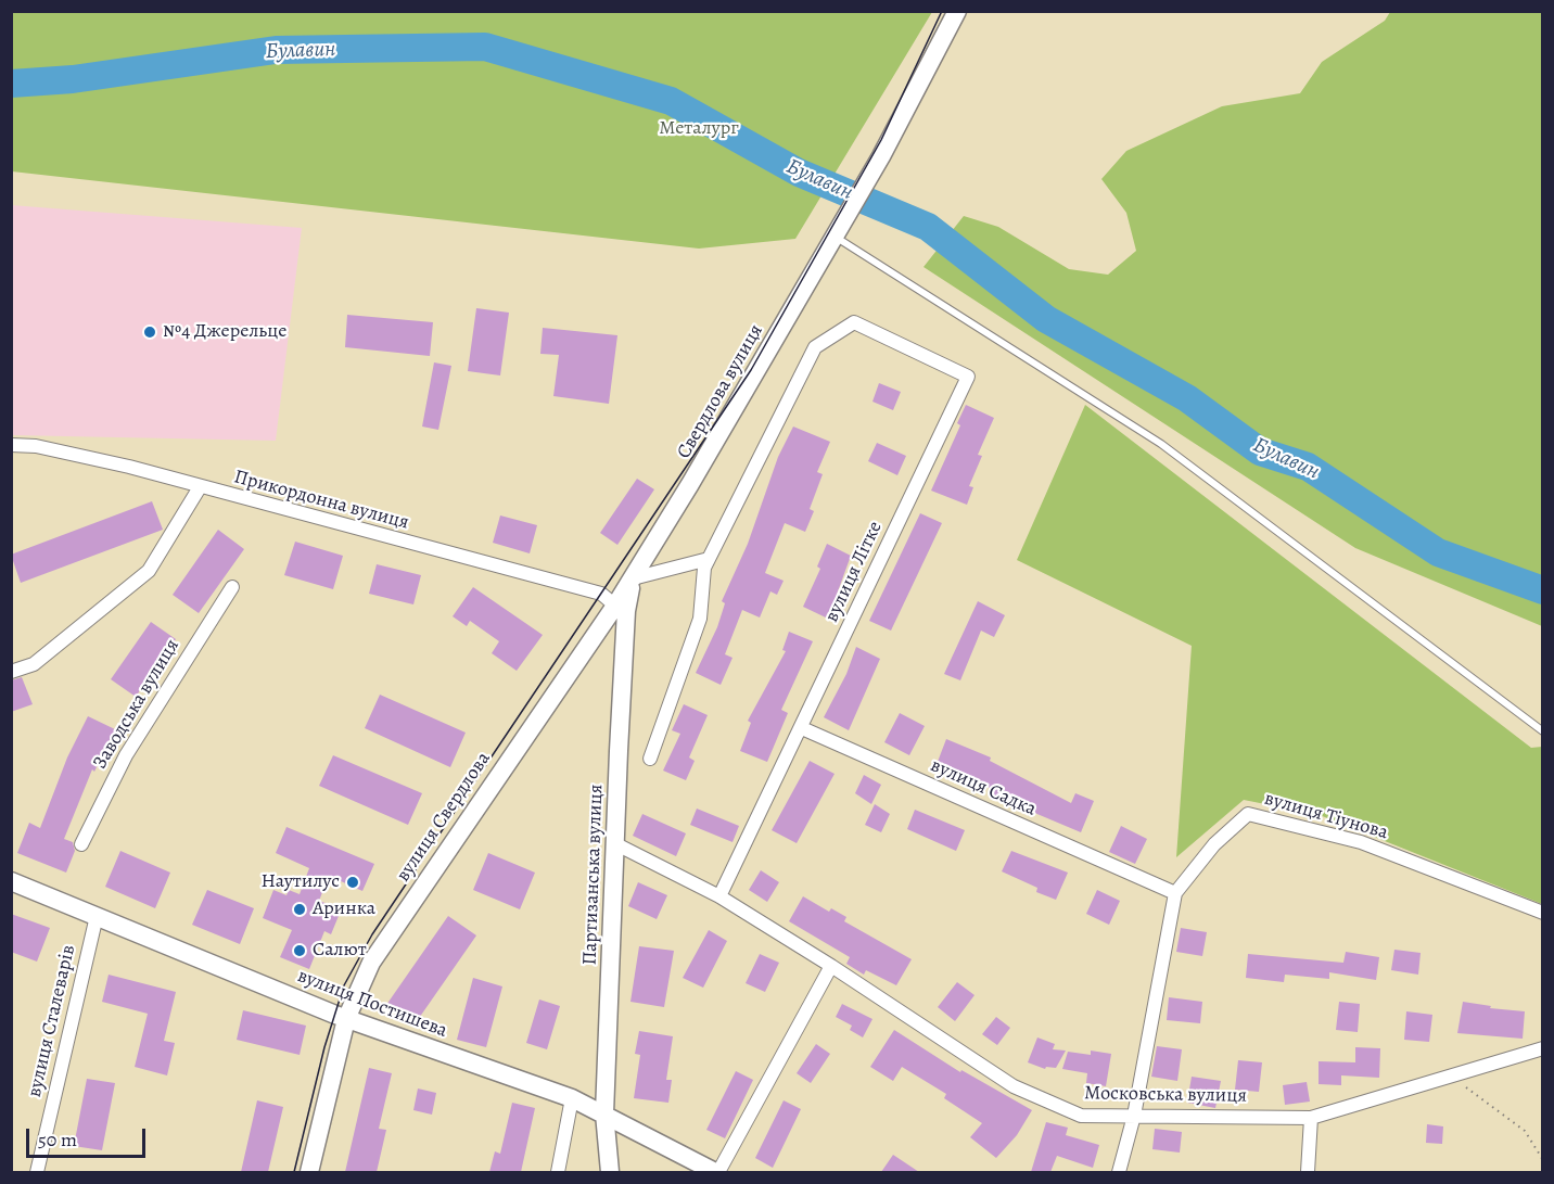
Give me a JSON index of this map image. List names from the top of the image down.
{
  "streets": {
    "street": [
      "Свердлова вулиця",
      "Прикордонна вулиця",
      "вулиця Літке",
      "Заводська вулиця",
      "вулиця Садка",
      "вулиця Тіунова",
      "вулиця Свердлова",
      "Партизанська вулиця",
      "вулиця Постишева",
      "вулиця Сталеварів",
      "Московська вулиця"
    ]
  },
  "crossings": [
    ["Свердлова вулиця", "вулиця Свердлова"],
    ["Свердлова вулиця", "Партизанська вулиця"],
    ["Прикордонна вулиця", "вулиця Свердлова"],
    ["вулиця Літке", "вулиця Садка"],
    ["вулиця Літке", "Московська вулиця"],
    ["вулиця Садка", "вулиця Тіунова"],
    ["вулиця Тіунова", "Московська вулиця"],
    ["вулиця Свердлова", "Партизанська вулиця"],
    ["вулиця Свердлова", "вулиця Постишева"],
    ["Партизанська вулиця", "вулиця Постишева"],
    ["Партизанська вулиця", "Московська вулиця"],
    ["вулиця Постишева", "вулиця Сталеварів"]
  ],
  "water": ["Булавин"],
  "parks": ["Металург"],
  "places": [
    "№4 Джерельце",
    "Наутилус",
    "Аринка",
    "Салют"
  ],
  "scale_bar": "50 m"
}
